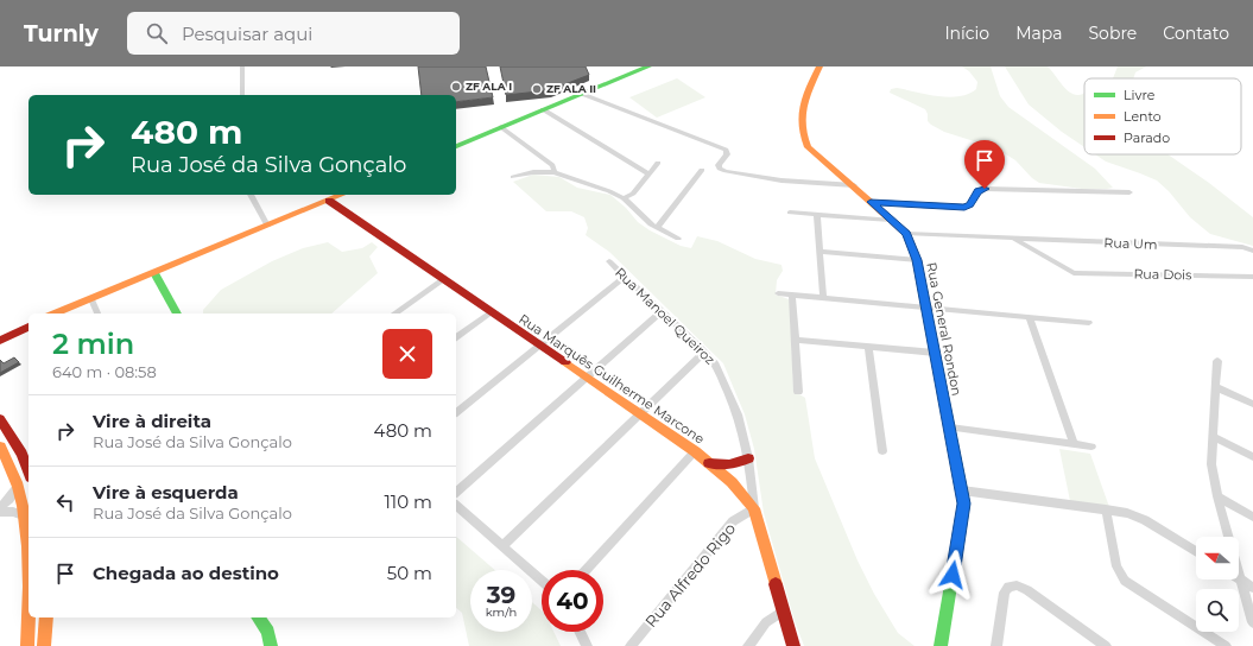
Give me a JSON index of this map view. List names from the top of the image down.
{
  "streets": {
    "street": [
      "Rua Um",
      "Rua Dois",
      "Rua Manoel Queiroz",
      "Rua General Rondon",
      "Rua Marquês Guilherme Marcone",
      "Rua Alfredo Rigo"
    ]
  },
  "crossings": [
    ["Rua Um", "Rua Dois"],
    ["Rua Um", "Rua General Rondon"],
    ["Rua Manoel Queiroz", "Rua Marquês Guilherme Marcone"],
    ["Rua Manoel Queiroz", "Rua Alfredo Rigo"],
    ["Rua Marquês Guilherme Marcone", "Rua Alfredo Rigo"]
  ],
  "places": ["ZF ALA I", "ZF ALA II"],
  "legend": ["Livre", "Lento", "Parado"],
  "north": "left",
  "page": {
    "header": "Turnly",
    "search": "Pesquisar aqui",
    "nav": [
      "Início",
      "Mapa",
      "Sobre",
      "Contato"
    ],
    "turn": ["480 m", "Rua José da Silva Gonçalo"],
    "heading": ["2 min", "640 m · 08:58"],
    "list": [
      {
        "name": "Vire à direita",
        "note": "Rua José da Silva Gonçalo",
        "value": "480 m"
      },
      {
        "name": "Vire à esquerda",
        "note": "Rua José da Silva Gonçalo",
        "value": "110 m"
      },
      {
        "name": "Chegada ao destino",
        "value": "50 m"
      }
    ],
    "speed": "39 km/h",
    "limit": "40"
  }
}
